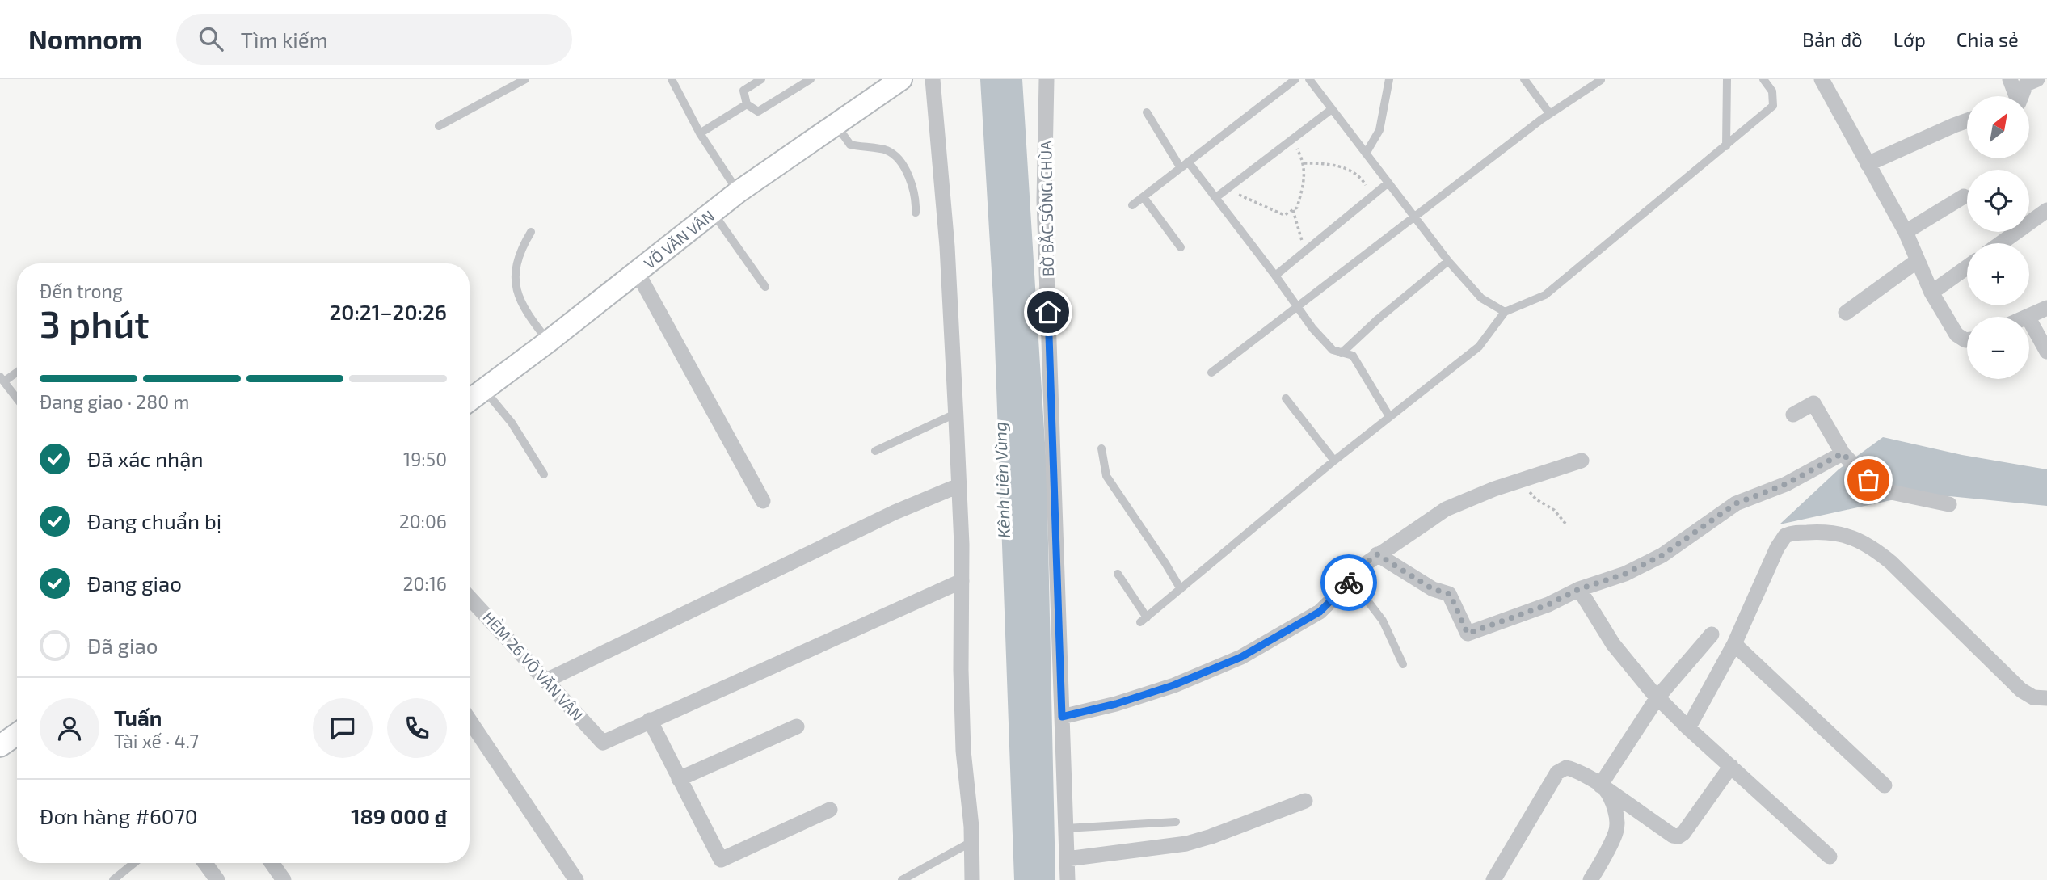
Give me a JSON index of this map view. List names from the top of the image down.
{
  "streets": {
    "street": ["BỜ BẮC SÔNG CHÙA", "VÕ VĂN VÂN", "HẺM 26 VÕ VĂN VÂN"]
  },
  "water": ["Kênh Liên Vùng"],
  "north": "top right",
  "page": {
    "header": "Nomnom",
    "search": "Tìm kiếm",
    "nav": ["Bản đồ", "Lớp", "Chia sẻ"],
    "map_buttons": ["+", "−"],
    "heading": ["3 phút", "Đến trong", "20:21–20:26"],
    "panel": [
      "Tuấn",
      "Tài xế · 4.7",
      "Đơn hàng #6070",
      "189 000 ₫"
    ],
    "bar": "Đang giao · 280 m",
    "list": [
      ["Đã xác nhận", "19:50"],
      ["Đang chuẩn bị", "20:06"],
      ["Đang giao", "20:16"],
      "Đã giao"
    ]
  }
}
